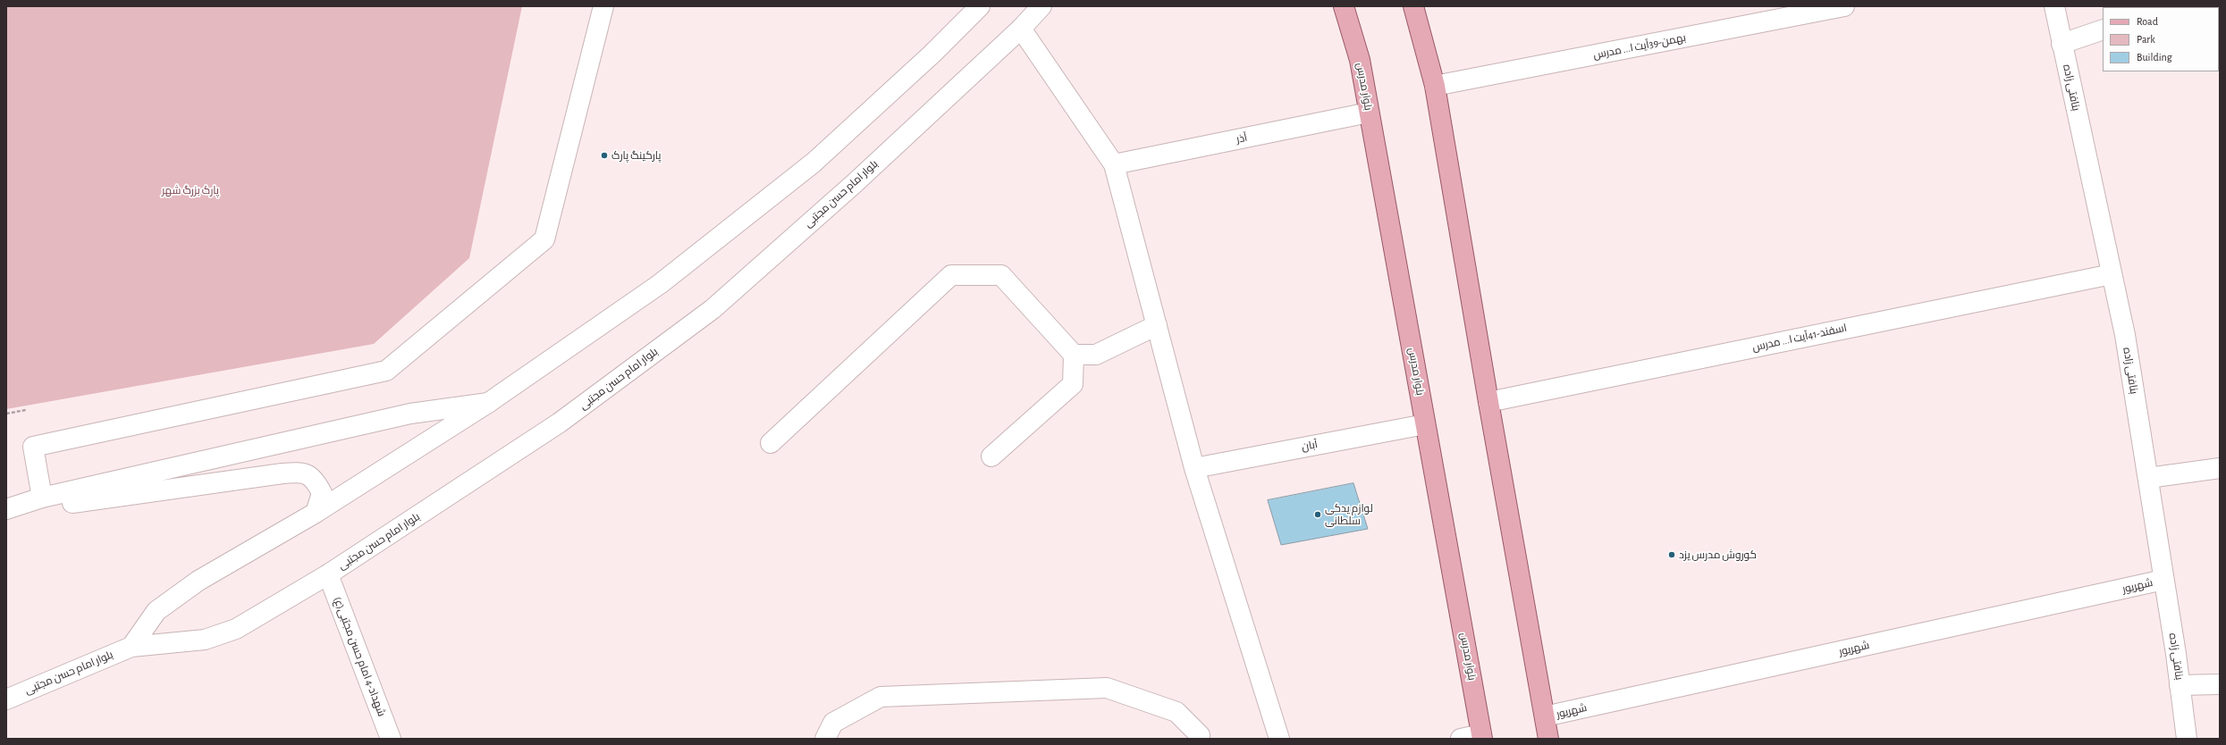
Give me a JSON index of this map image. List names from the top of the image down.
{
  "streets": {
    "main road": ["بلوار مدرس"],
    "street": [
      "بهمن-39آیت ا... مدرس",
      "بنافتی زاده",
      "آذر",
      "بلوار امام حسن مجتبی",
      "اسفند-41آیت ا... مدرس",
      "آبان",
      "شهریور",
      "شهداد-4 امام حسن مجتبی(ع)"
    ]
  },
  "crossings": [
    ["بلوار مدرس", "آذر"],
    ["بلوار مدرس", "آبان"],
    ["بنافتی زاده", "اسفند-41آیت ا... مدرس"],
    ["بنافتی زاده", "شهریور"],
    ["بلوار امام حسن مجتبی", "شهداد-4 امام حسن مجتبی(ع)"]
  ],
  "parks": ["پارک بزرگ شهر"],
  "places": ["پارکینگ پارک", "لوازم یدکی سلطانی", "کوروش مدرس یزد"],
  "legend": ["Road", "Park", "Building"]
}
